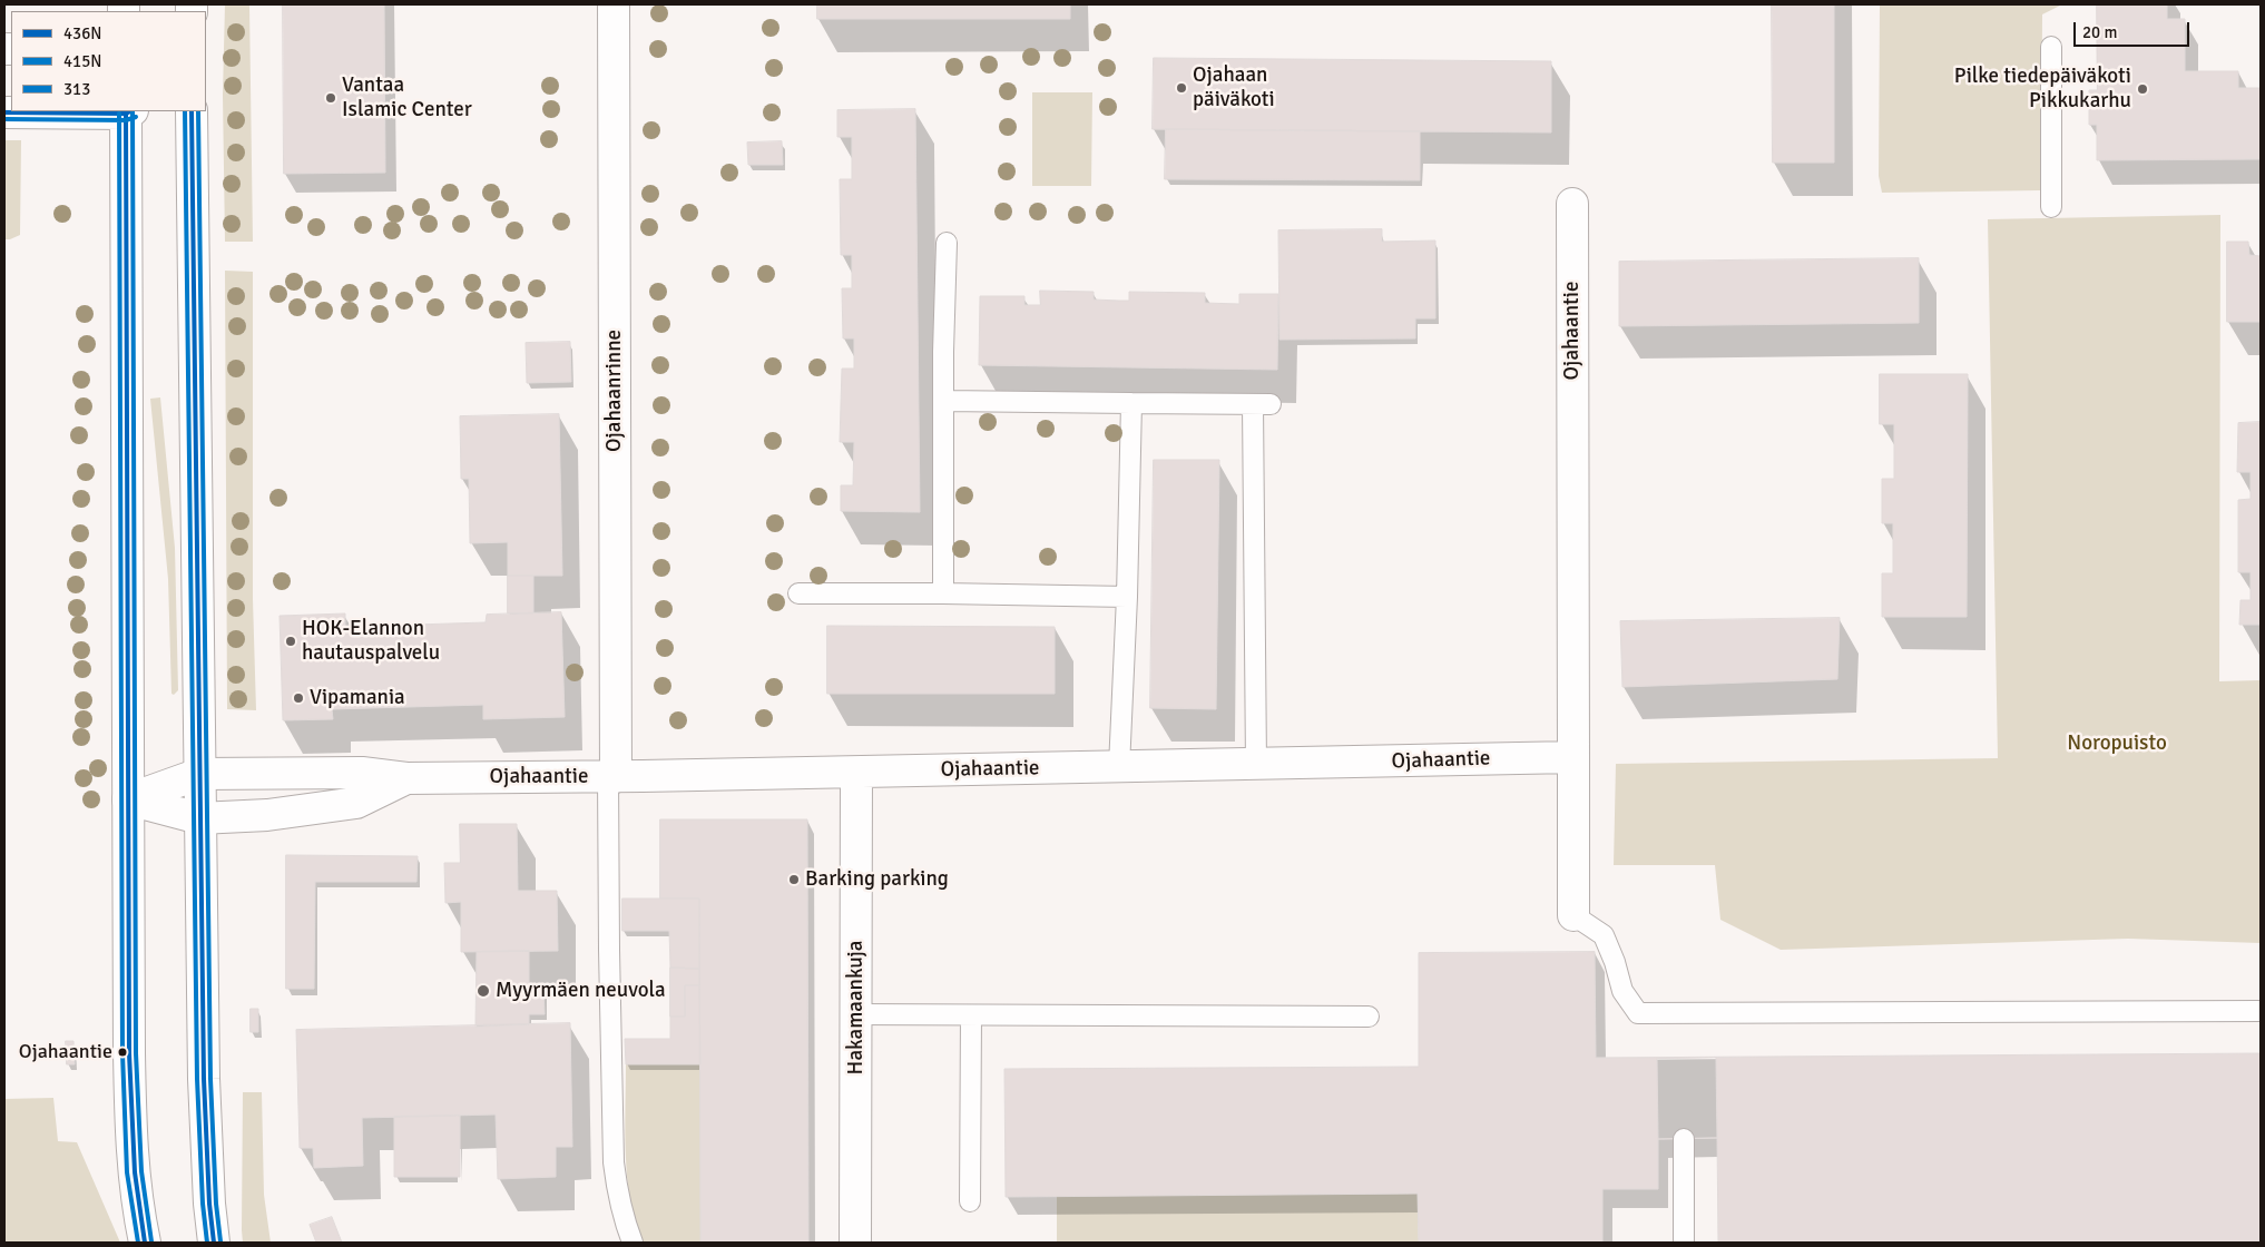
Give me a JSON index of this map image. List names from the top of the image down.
{
  "streets": {
    "street": ["Ojahaantie", "Ojahaanrinne", "Hakamaankuja"]
  },
  "crossings": [
    ["Ojahaantie", "Ojahaanrinne"],
    ["Ojahaantie", "Hakamaankuja"]
  ],
  "parks": ["Noropuisto"],
  "places": [
    "Ojahaan päiväkoti",
    "Pilke tiedepäiväkoti Pikkukarhu",
    "Vantaa Islamic Center",
    "HOK-Elannon hautauspalvelu",
    "Vipamania",
    "Barking parking",
    "Myyrmäen neuvola",
    "Ojahaantie"
  ],
  "lines": ["transit line 436N", "transit line 415N", "transit line 313"],
  "legend": ["436N", "415N", "313"],
  "scale_bar": "20 m"
}
